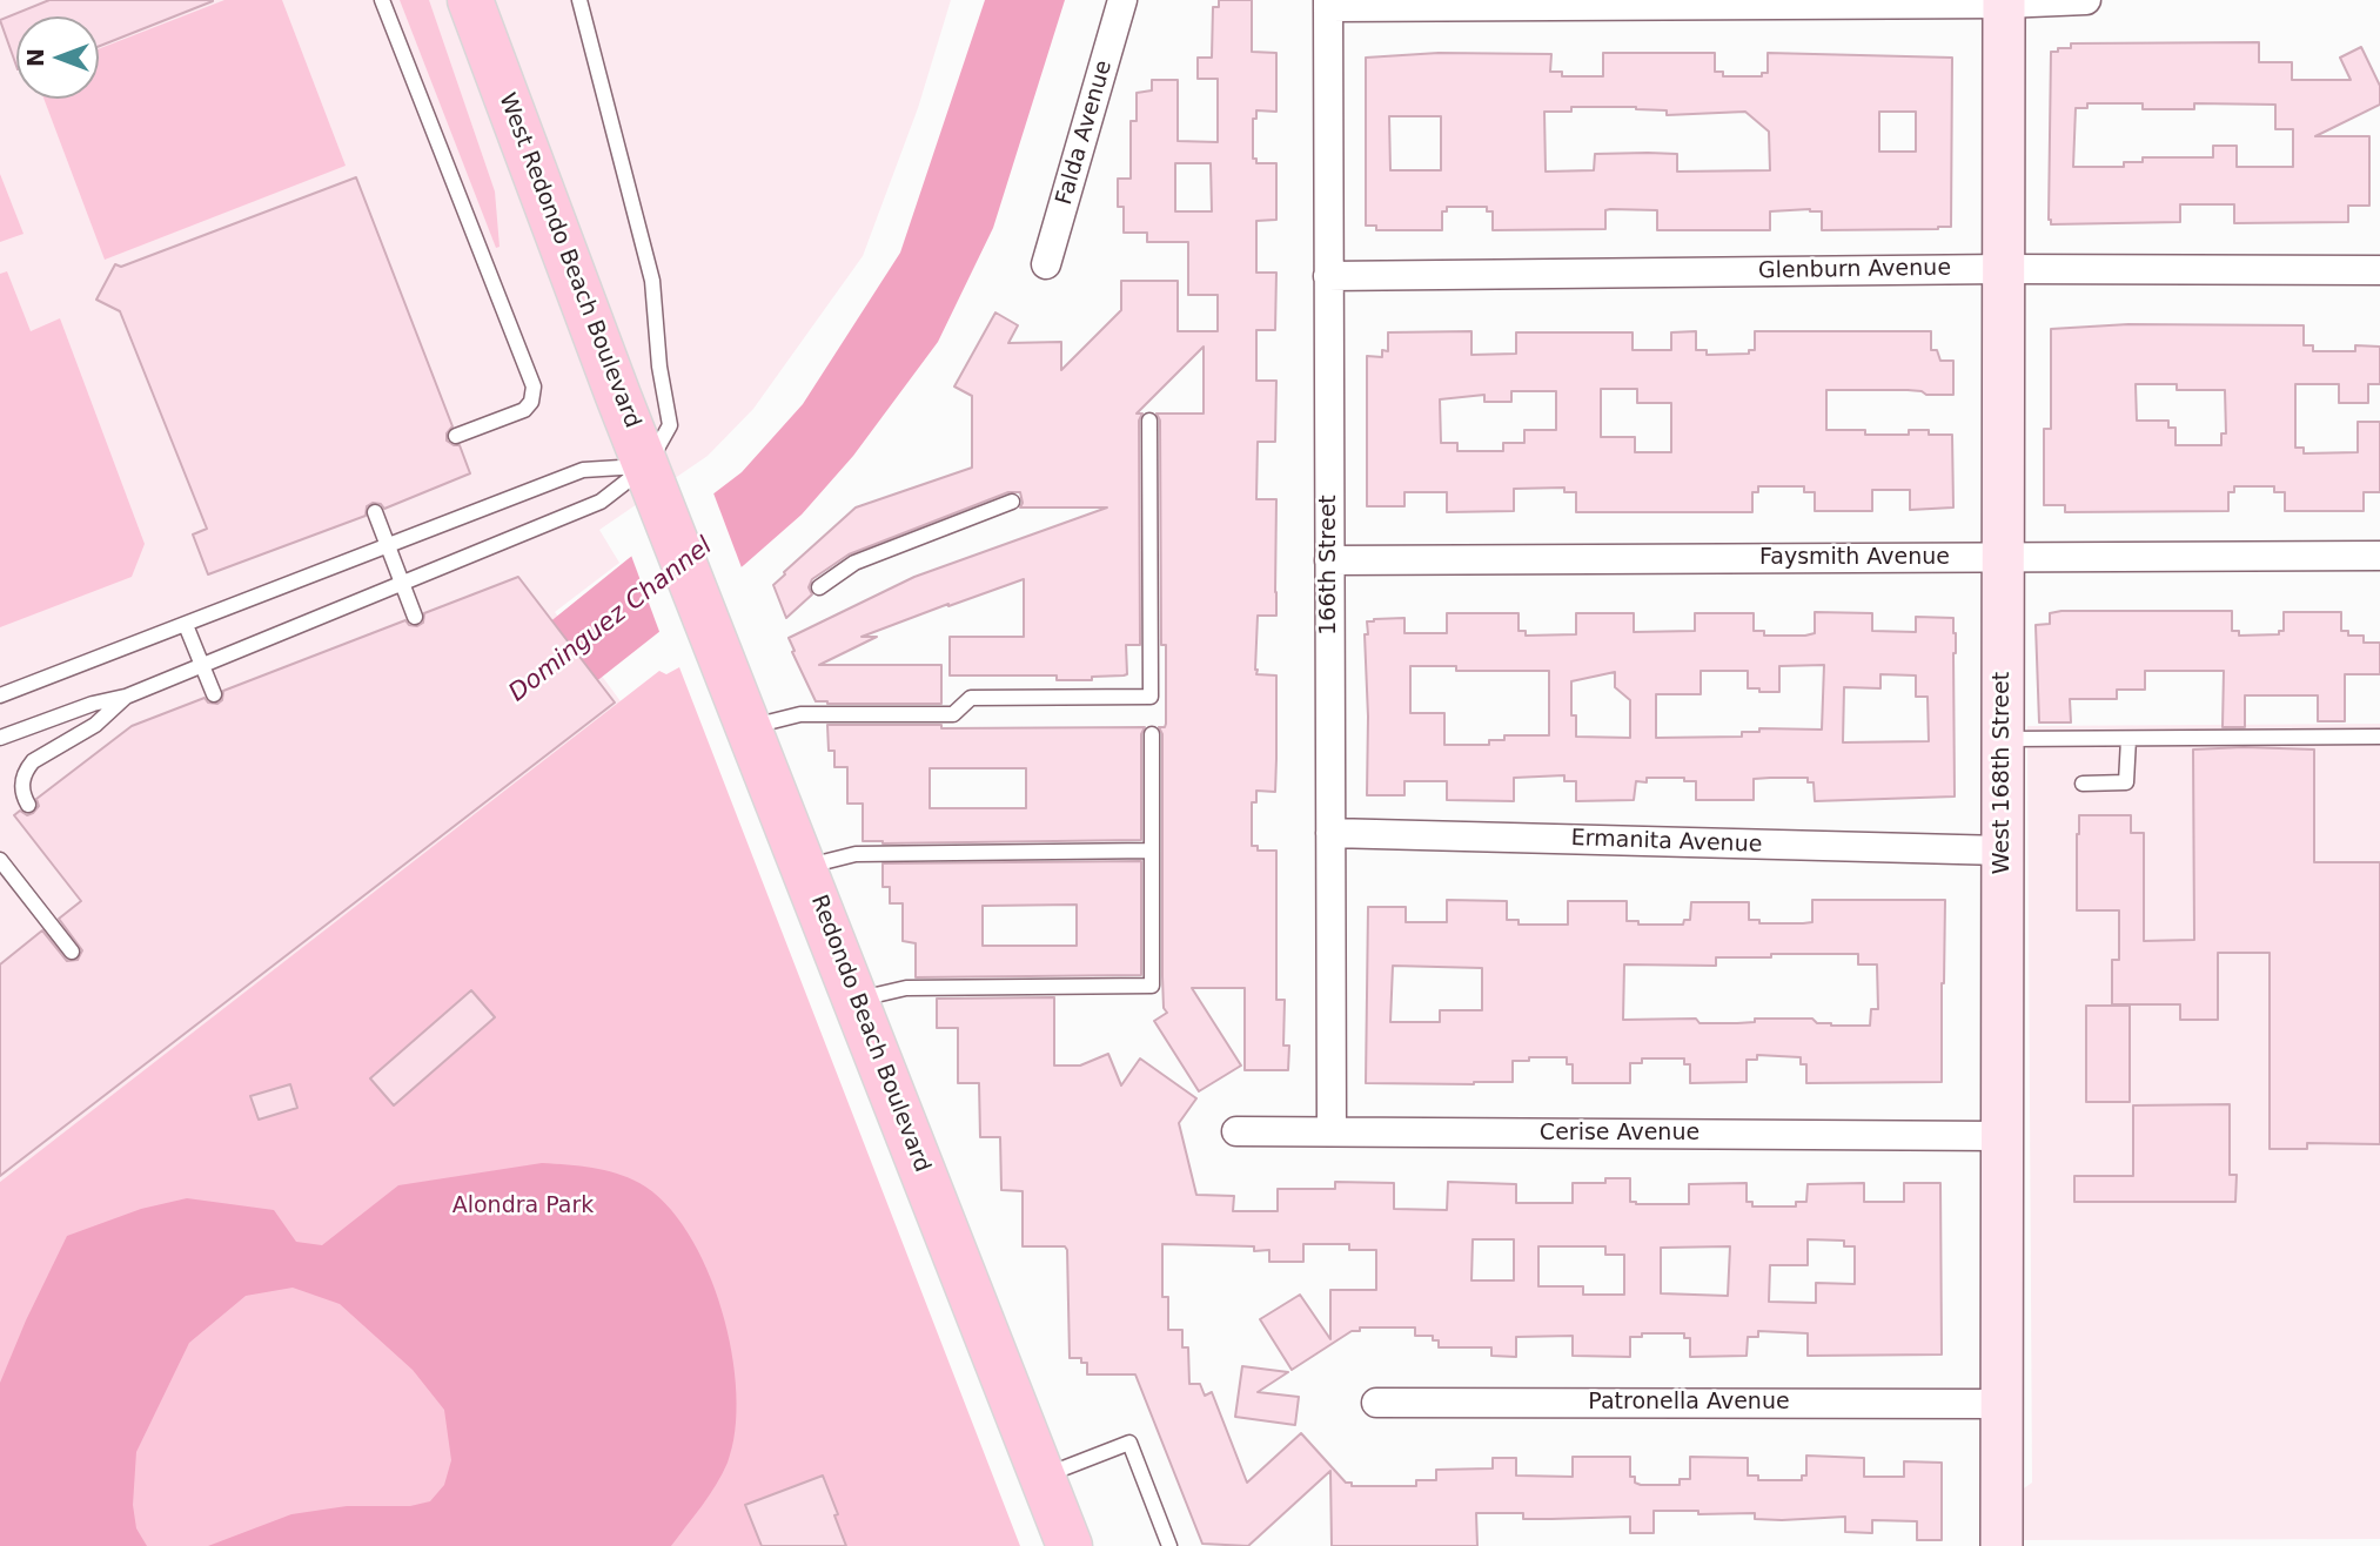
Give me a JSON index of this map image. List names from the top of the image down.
{
  "streets": {
    "main road": ["West Redondo Beach Boulevard", "Redondo Beach Boulevard"],
    "street": [
      "Falda Avenue",
      "Glenburn Avenue",
      "Faysmith Avenue",
      "166th Street",
      "West 168th Street",
      "Ermanita Avenue",
      "Cerise Avenue",
      "Patronella Avenue"
    ]
  },
  "crossings": [
    ["West Redondo Beach Boulevard", "Redondo Beach Boulevard"],
    ["Glenburn Avenue", "166th Street"],
    ["Glenburn Avenue", "West 168th Street"],
    ["Faysmith Avenue", "166th Street"],
    ["Faysmith Avenue", "West 168th Street"],
    ["166th Street", "Ermanita Avenue"],
    ["166th Street", "Cerise Avenue"],
    ["West 168th Street", "Ermanita Avenue"],
    ["West 168th Street", "Cerise Avenue"],
    ["West 168th Street", "Patronella Avenue"]
  ],
  "water": ["Dominguez Channel"],
  "parks": ["Alondra Park"],
  "north": "left"
}
